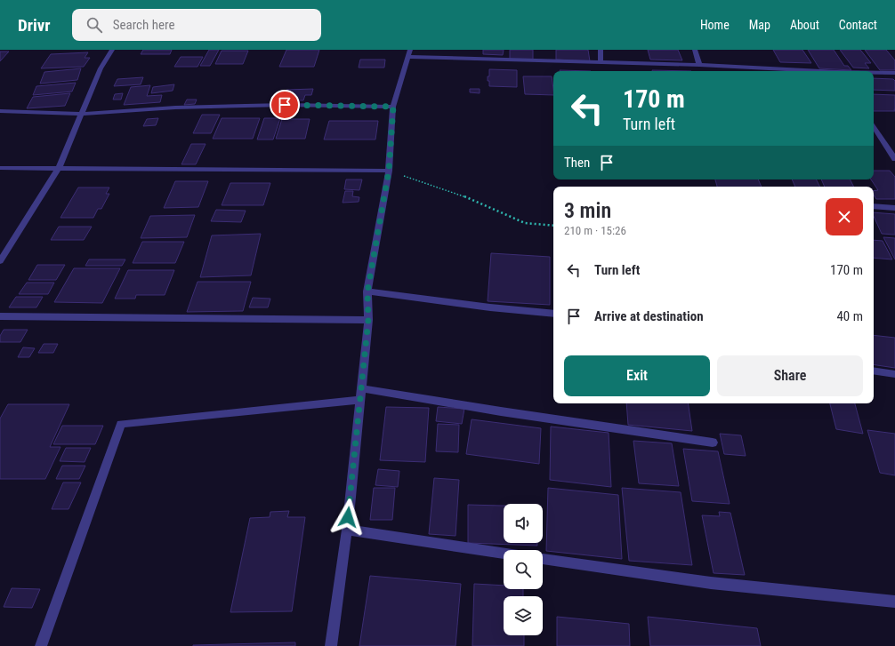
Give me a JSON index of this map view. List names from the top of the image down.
{
  "page": {
    "header": "Drivr",
    "search": "Search here",
    "nav": [
      "Home",
      "Map",
      "About",
      "Contact"
    ],
    "turn": ["170 m", "Turn left"],
    "then": "Then",
    "heading": ["3 min", "210 m · 15:26"],
    "list": [
      {
        "name": "Turn left",
        "value": "170 m"
      },
      {
        "name": "Arrive at destination",
        "value": "40 m"
      }
    ],
    "buttons": ["Exit", "Share"]
  }
}
